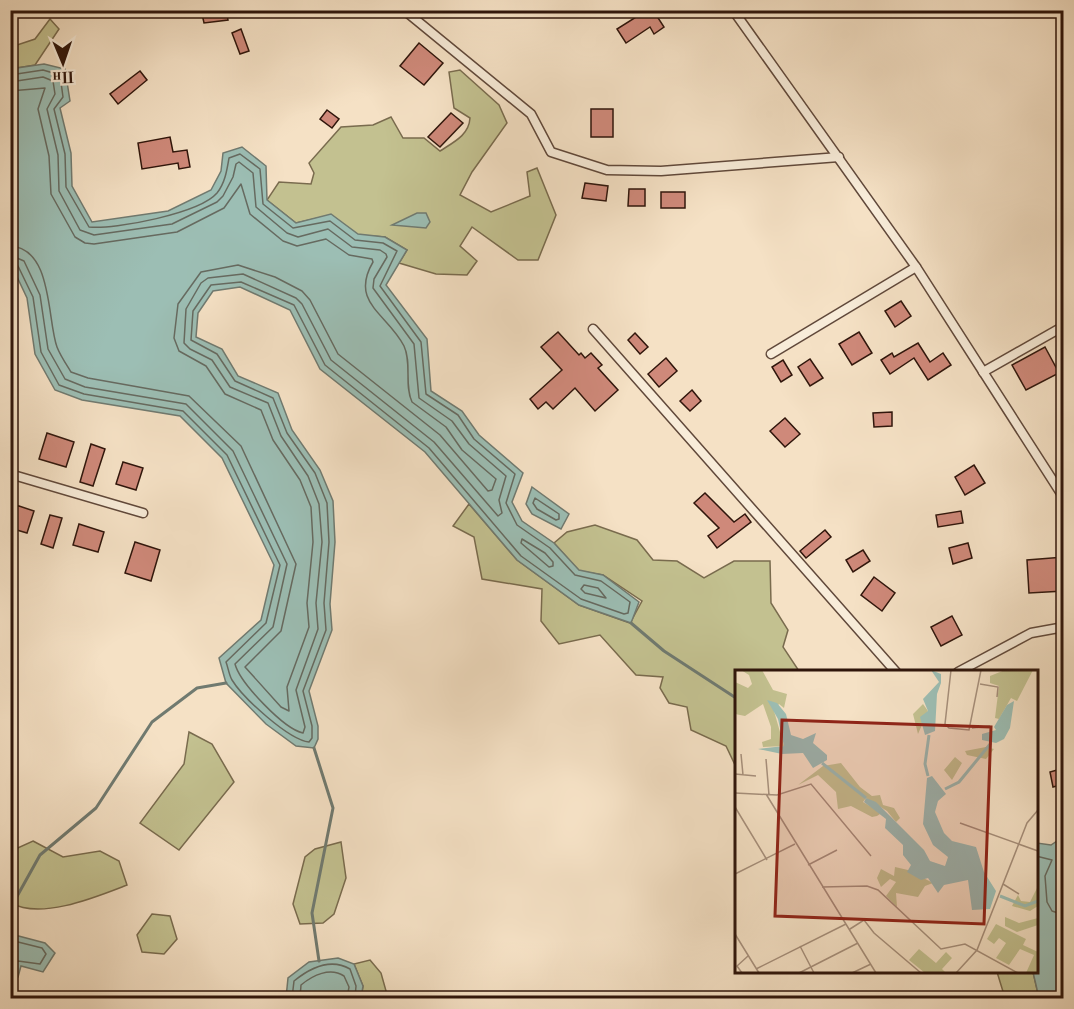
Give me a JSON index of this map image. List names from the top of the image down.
{
  "north": "bottom"
}
